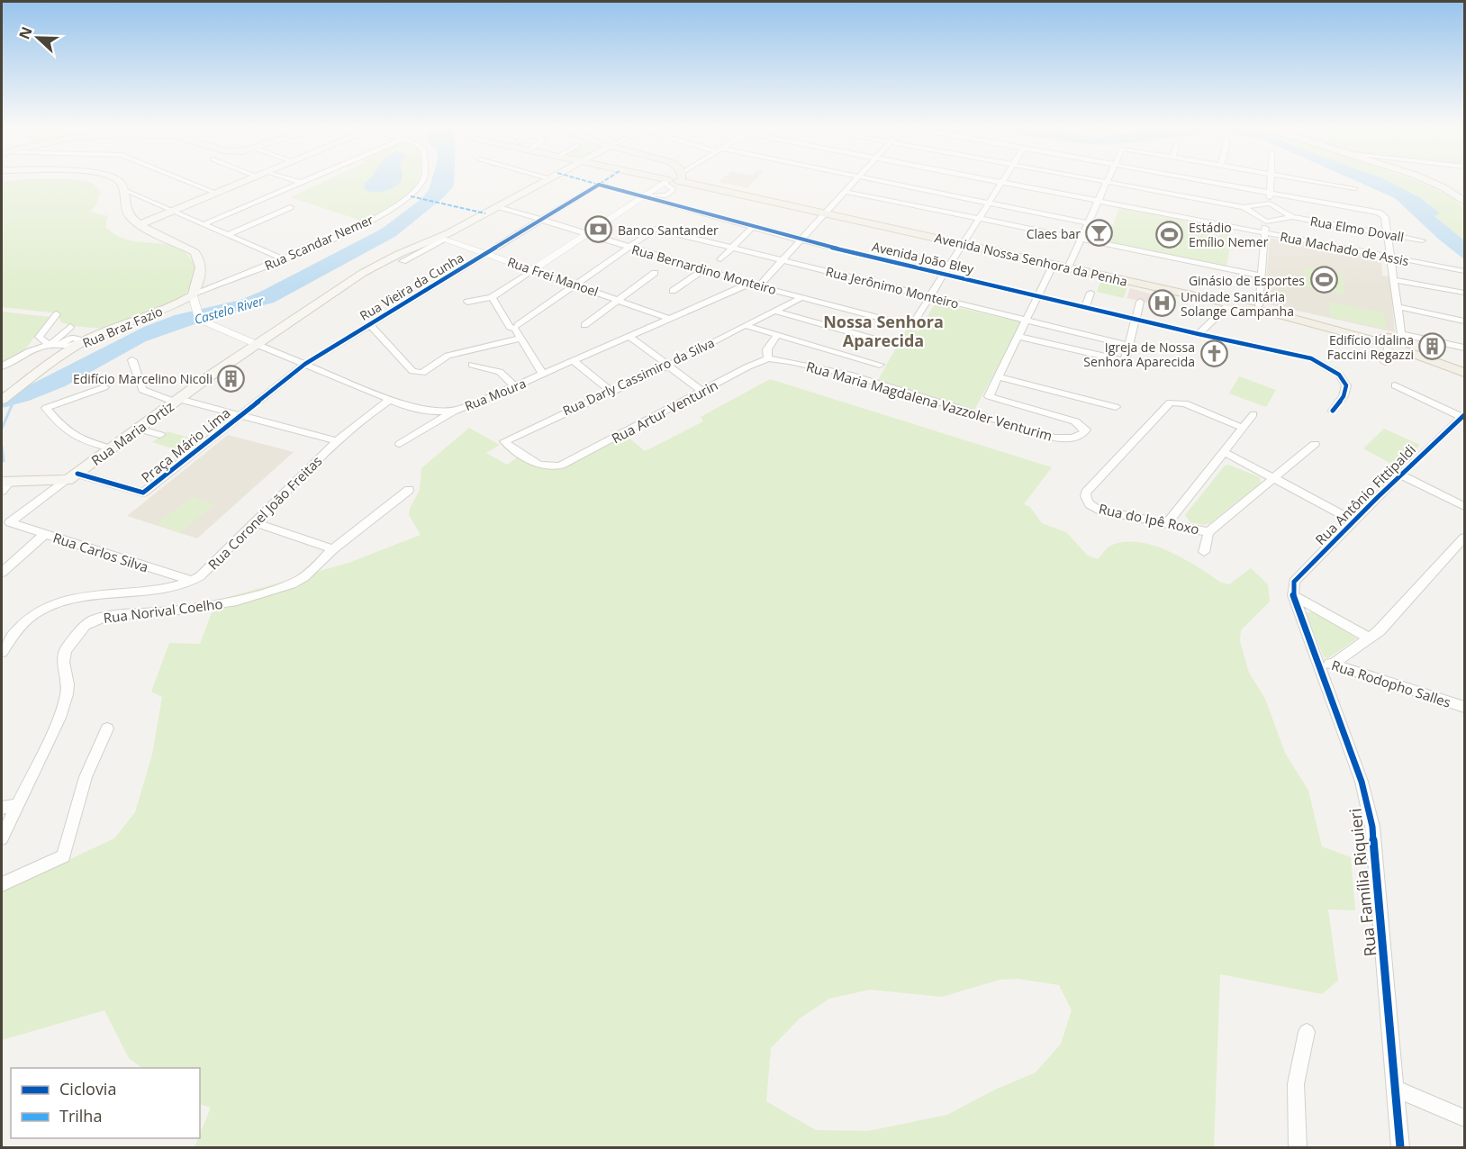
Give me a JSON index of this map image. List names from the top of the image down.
{
  "streets": {
    "main road": ["Avenida Nossa Senhora da Penha", "Rua Braz Fazio", "Rua Maria Ortiz"],
    "street": [
      "Rua Elmo Dovall",
      "Rua Scandar Nemer",
      "Rua Machado de Assis",
      "Avenida João Bley",
      "Rua Bernardino Monteiro",
      "Rua Frei Manoel",
      "Rua Vieira da Cunha",
      "Rua Jerônimo Monteiro",
      "Rua Darly Cassimiro da Silva",
      "Rua Moura",
      "Rua Maria Magdalena Vazzoler Venturim",
      "Rua Artur Venturin",
      "Praça Mário Lima",
      "Rua Antônio Fittipaldi",
      "Rua Coronel João Freitas",
      "Rua do Ipê Roxo",
      "Rua Carlos Silva",
      "Rua Norival Coelho",
      "Rua Rodopho Salles",
      "Rua Família Riquieri"
    ]
  },
  "crossings": [
    ["Rua Scandar Nemer", "Rua Braz Fazio"],
    ["Rua Scandar Nemer", "Rua Moura"],
    ["Avenida João Bley", "Rua Vieira da Cunha"],
    ["Rua Bernardino Monteiro", "Rua Vieira da Cunha"],
    ["Rua Bernardino Monteiro", "Rua Jerônimo Monteiro"],
    ["Rua Bernardino Monteiro", "Rua Darly Cassimiro da Silva"],
    ["Rua Bernardino Monteiro", "Rua Moura"],
    ["Rua Bernardino Monteiro", "Rua Maria Ortiz"],
    ["Rua Frei Manoel", "Rua Vieira da Cunha"],
    ["Rua Frei Manoel", "Rua Moura"],
    ["Rua Frei Manoel", "Rua Maria Ortiz"],
    ["Rua Vieira da Cunha", "Rua Moura"],
    ["Rua Vieira da Cunha", "Praça Mário Lima"],
    ["Rua Braz Fazio", "Rua Moura"],
    ["Rua Darly Cassimiro da Silva", "Rua Artur Venturin"],
    ["Rua Moura", "Rua Maria Ortiz"],
    ["Rua Moura", "Rua Coronel João Freitas"],
    ["Rua Maria Magdalena Vazzoler Venturim", "Rua Artur Venturin"],
    ["Rua Maria Ortiz", "Praça Mário Lima"],
    ["Rua Maria Ortiz", "Rua Carlos Silva"],
    ["Rua Antônio Fittipaldi", "Rua Família Riquieri"],
    ["Rua Coronel João Freitas", "Rua Carlos Silva"],
    ["Rua Rodopho Salles", "Rua Família Riquieri"]
  ],
  "districts": ["Nossa Senhora Aparecida"],
  "water": ["Castelo River"],
  "places": {
    "bank": ["Banco Santander"],
    "bar": ["Claes bar"],
    "sports": ["Estádio Emílio Nemer", "Ginásio de Esportes"],
    "hospital": ["Unidade Sanitária Solange Campanha"],
    "building": ["Edifício Idalina Faccini Regazzi", "Edifício Marcelino Nicoli"],
    "church": ["Igreja de Nossa Senhora Aparecida"]
  },
  "legend": ["Ciclovia", "Trilha"],
  "north": "left"
}
